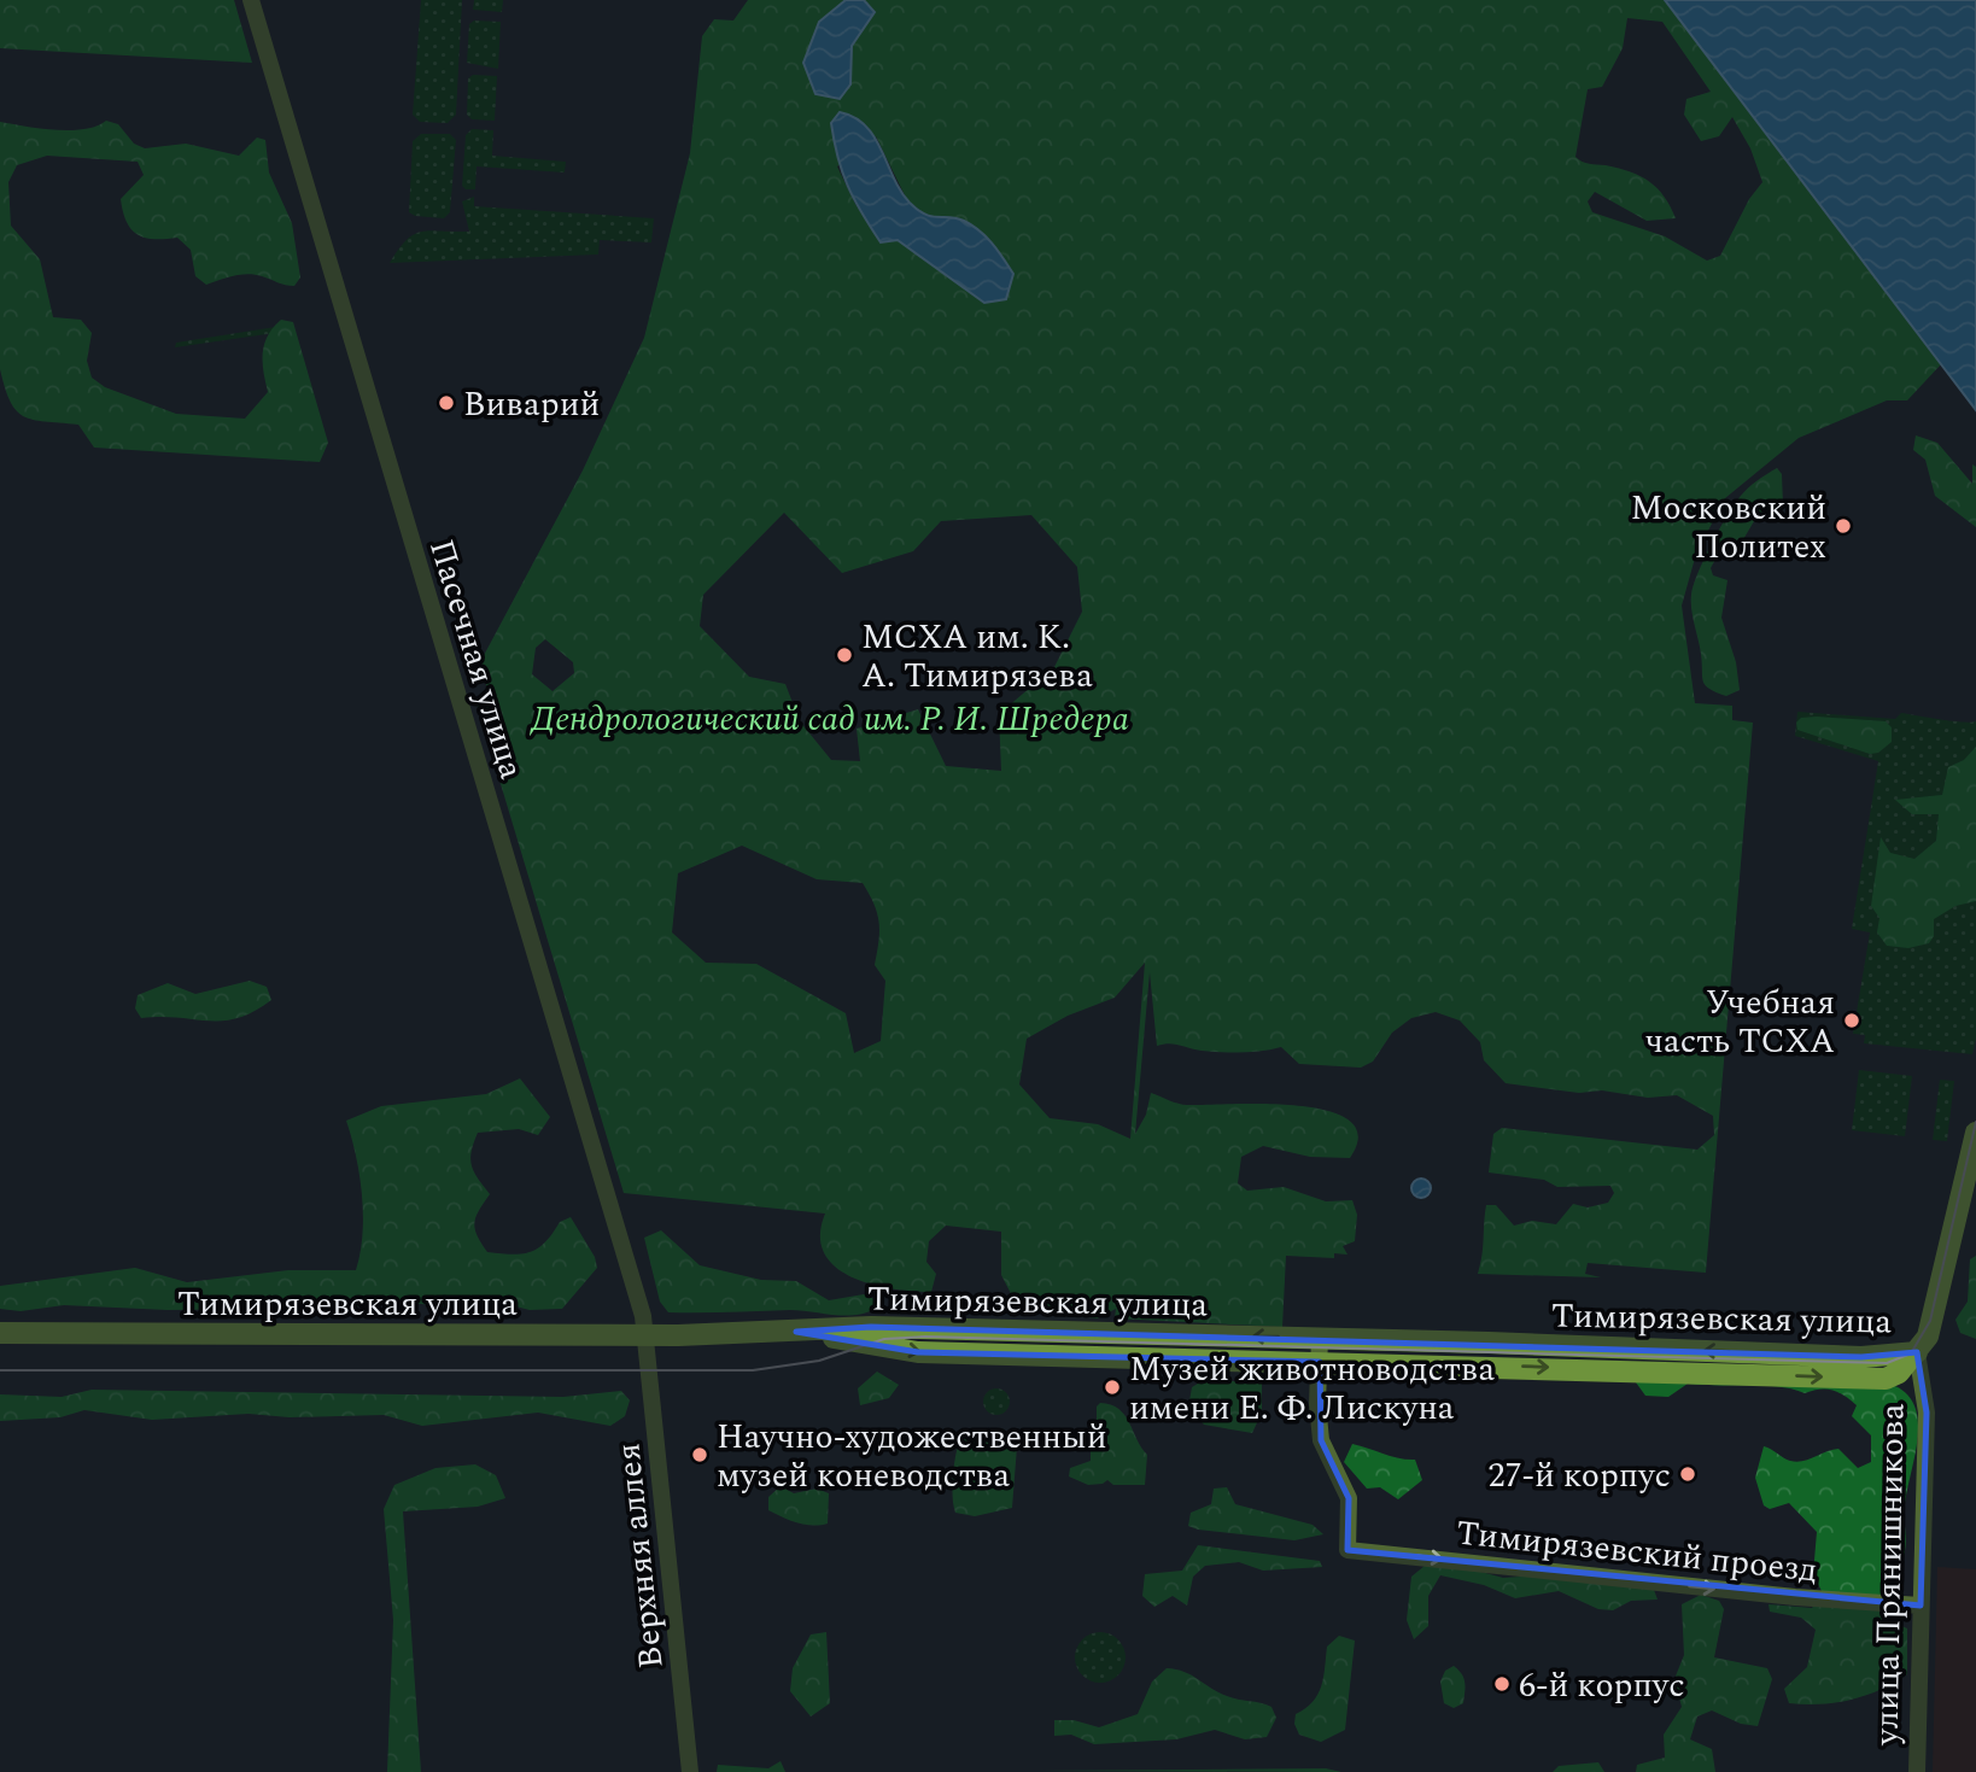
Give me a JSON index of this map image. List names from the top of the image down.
{
  "streets": {
    "main road": ["Тимирязевская улица"],
    "street": [
      "Пасечная улица",
      "Тимирязевский проезд",
      "Верхняя аллея",
      "улица Прянишникова"
    ]
  },
  "crossings": [
    ["Пасечная улица", "Тимирязевская улица"],
    ["Пасечная улица", "Верхняя аллея"],
    ["Тимирязевская улица", "Тимирязевский проезд"],
    ["Тимирязевская улица", "Верхняя аллея"],
    ["Тимирязевская улица", "улица Прянишникова"],
    ["Тимирязевский проезд", "улица Прянишникова"]
  ],
  "one_way": ["Тимирязевский проезд"],
  "parks": ["Дендрологический сад им. Р. И. Шредера"],
  "places": [
    "Виварий",
    "Московский Политех",
    "МСХА им. К. А. Тимирязева",
    "Учебная часть ТСХА",
    "Музей животноводства имени Е. Ф. Лискуна",
    "Научно-художественный музей коневодства",
    "27-й корпус",
    "6-й корпус"
  ]
}
